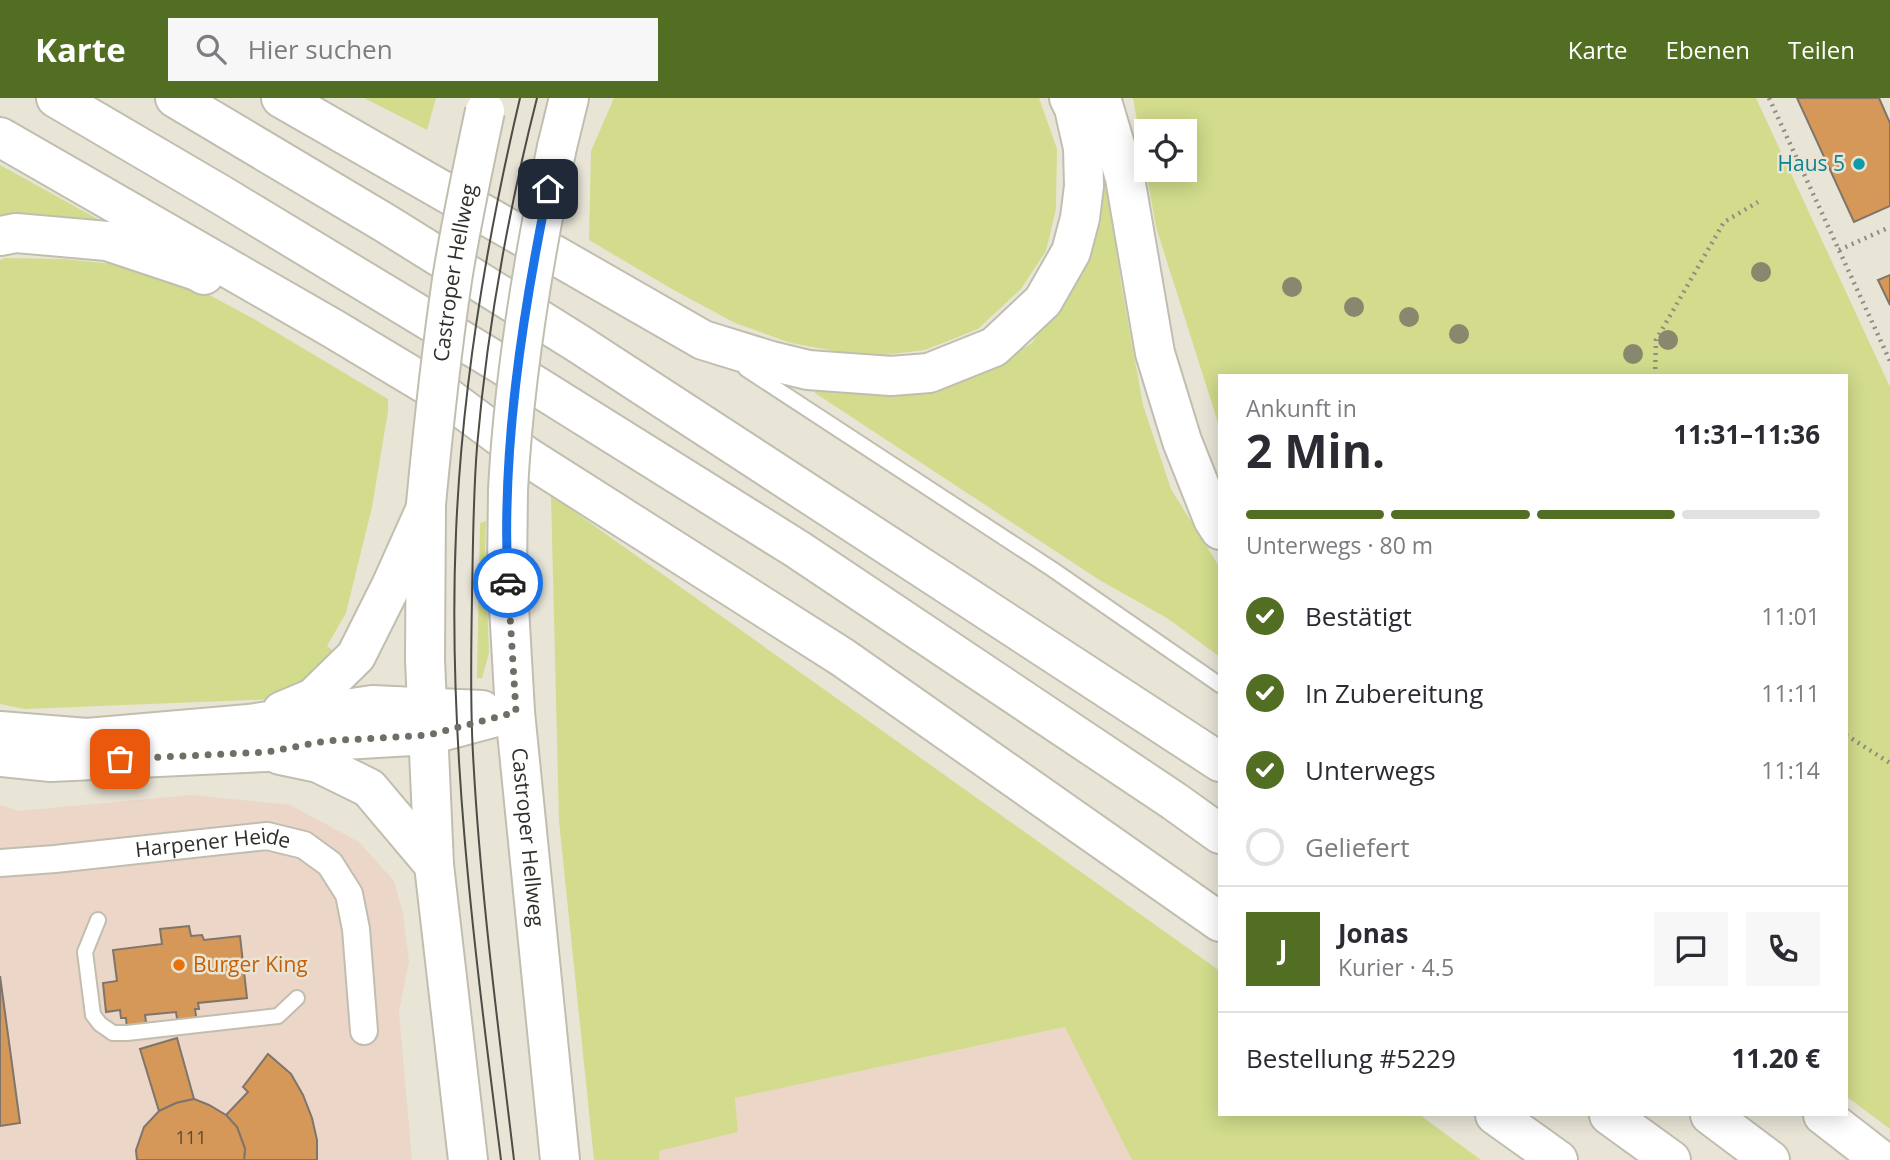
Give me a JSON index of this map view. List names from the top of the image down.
{
  "streets": {
    "main road": ["Castroper Hellweg"],
    "street": ["Harpener Heide"]
  },
  "places": ["Haus 5", "Burger King"],
  "house_numbers": ["111"],
  "page": {
    "header": "Karte",
    "search": "Hier suchen",
    "nav": ["Karte", "Ebenen", "Teilen"],
    "heading": ["2 Min.", "Ankunft in", "11:31–11:36"],
    "panel": [
      "Jonas",
      "Kurier · 4.5",
      "Bestellung #5229",
      "11.20 €"
    ],
    "bar": "Unterwegs · 80 m",
    "list": [
      ["Bestätigt", "11:01"],
      ["In Zubereitung", "11:11"],
      ["Unterwegs", "11:14"],
      "Geliefert"
    ],
    "round": "J"
  }
}
